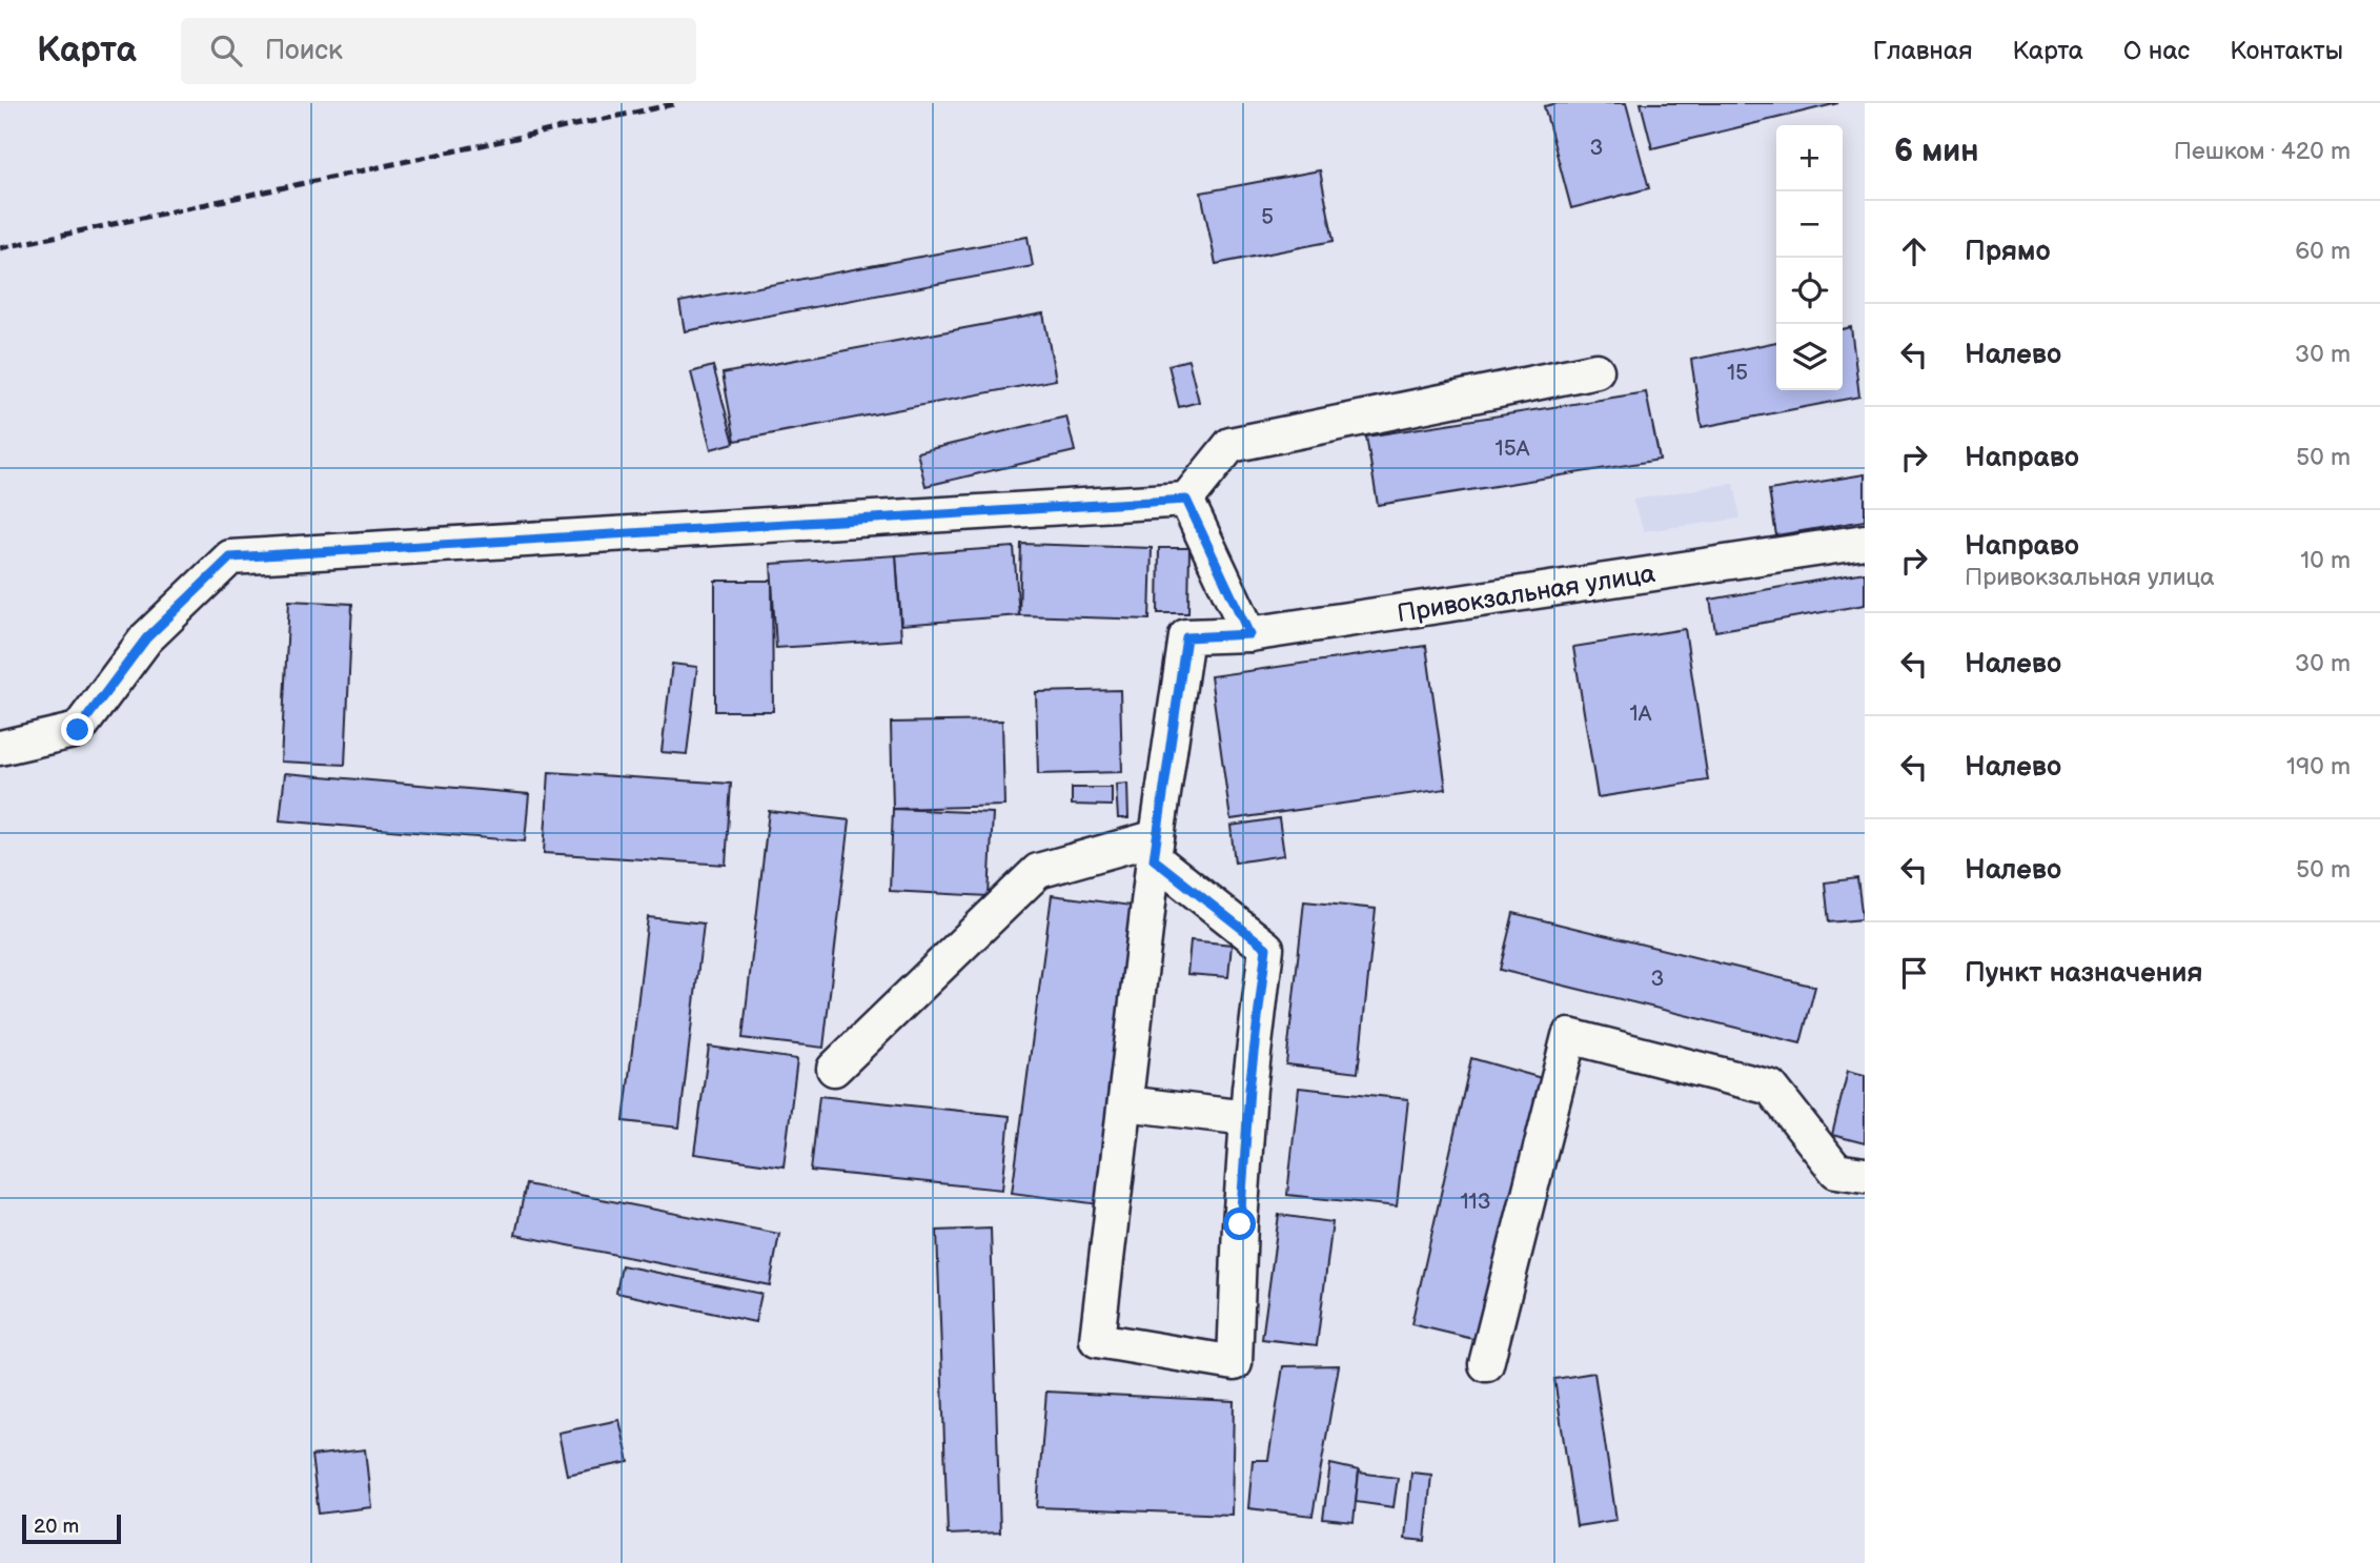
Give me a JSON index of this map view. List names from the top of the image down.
{
  "streets": {
    "street": ["Привокзальная улица"]
  },
  "house_numbers": [
    "3",
    "5",
    "15",
    "15А",
    "1А",
    "3",
    "113"
  ],
  "scale_bar": "20 m",
  "page": {
    "header": "Карта",
    "search": "Поиск",
    "nav": [
      "Главная",
      "Карта",
      "О нас",
      "Контакты"
    ],
    "heading": ["6 мин", "Пешком · 420 m"],
    "map_buttons": ["+", "−"],
    "list": [
      ["Прямо", "60 m"],
      ["Налево", "30 m"],
      ["Направо", "50 m"],
      ["Направо", "Привокзальная улица", "10 m"],
      ["Налево", "30 m"],
      ["Налево", "190 m"],
      ["Налево", "50 m"],
      "Пункт назначения"
    ],
    "scale": "20 m"
  }
}
